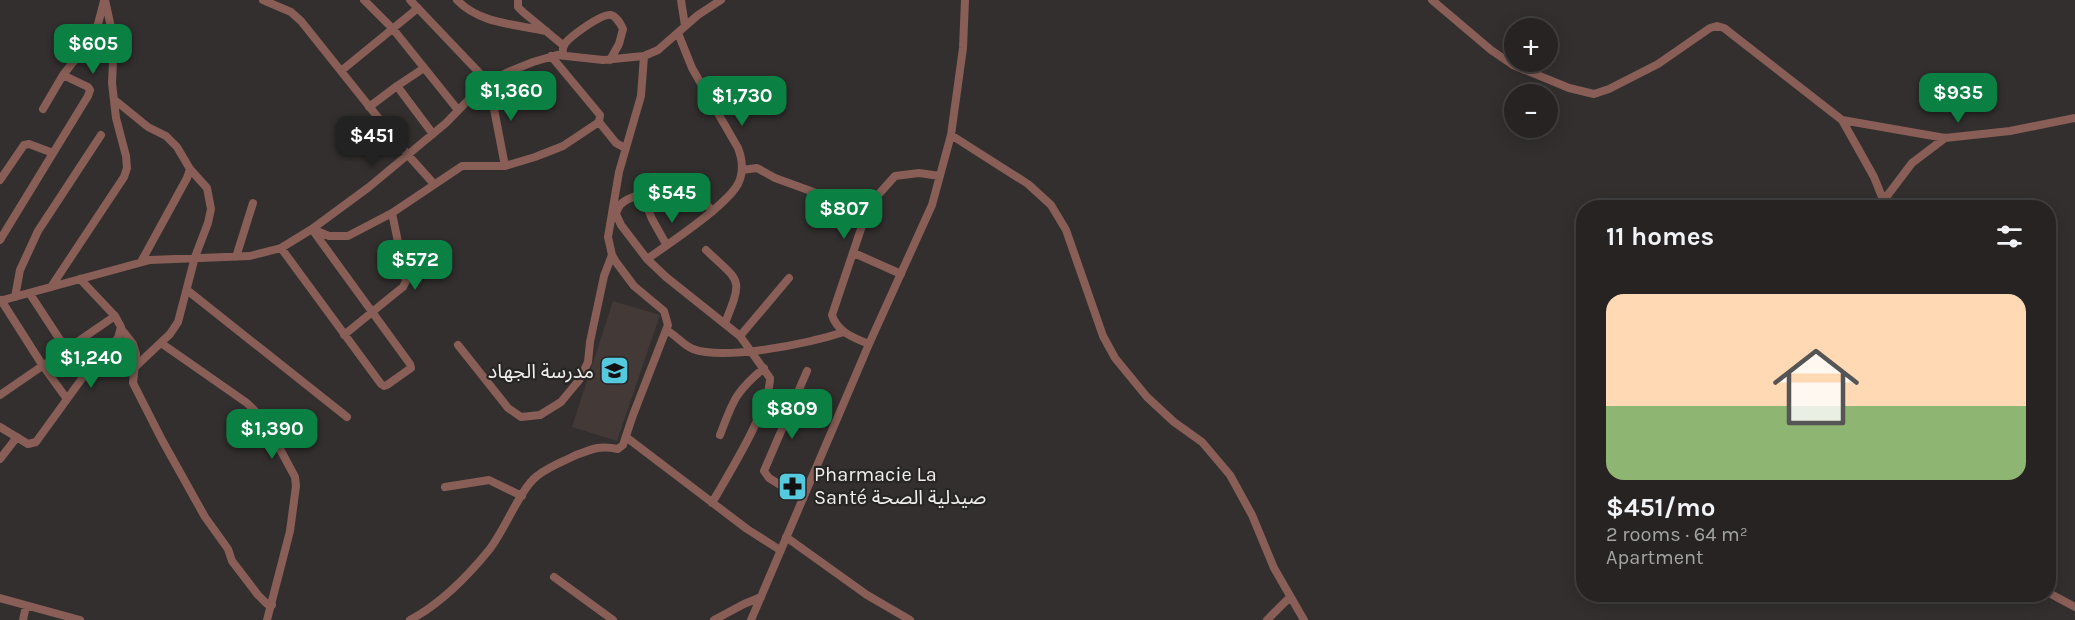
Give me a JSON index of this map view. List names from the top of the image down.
{
  "places": {
    "school or university": ["مدرسة الجهاد"],
    "pharmacy": ["Pharmacie La Santé صيدلية الصحة"]
  },
  "page": {
    "map_buttons": ["+", "−"],
    "price": [
      "$605",
      "$1,360",
      "$935",
      "$1,730",
      "$451",
      "$545",
      "$807",
      "$572",
      "$1,240",
      "$809",
      "$1,390"
    ],
    "heading": "11 homes",
    "list": [
      {
        "name": "$451/mo",
        "note": "2 rooms · 64 m² · Apartment"
      }
    ]
  }
}
